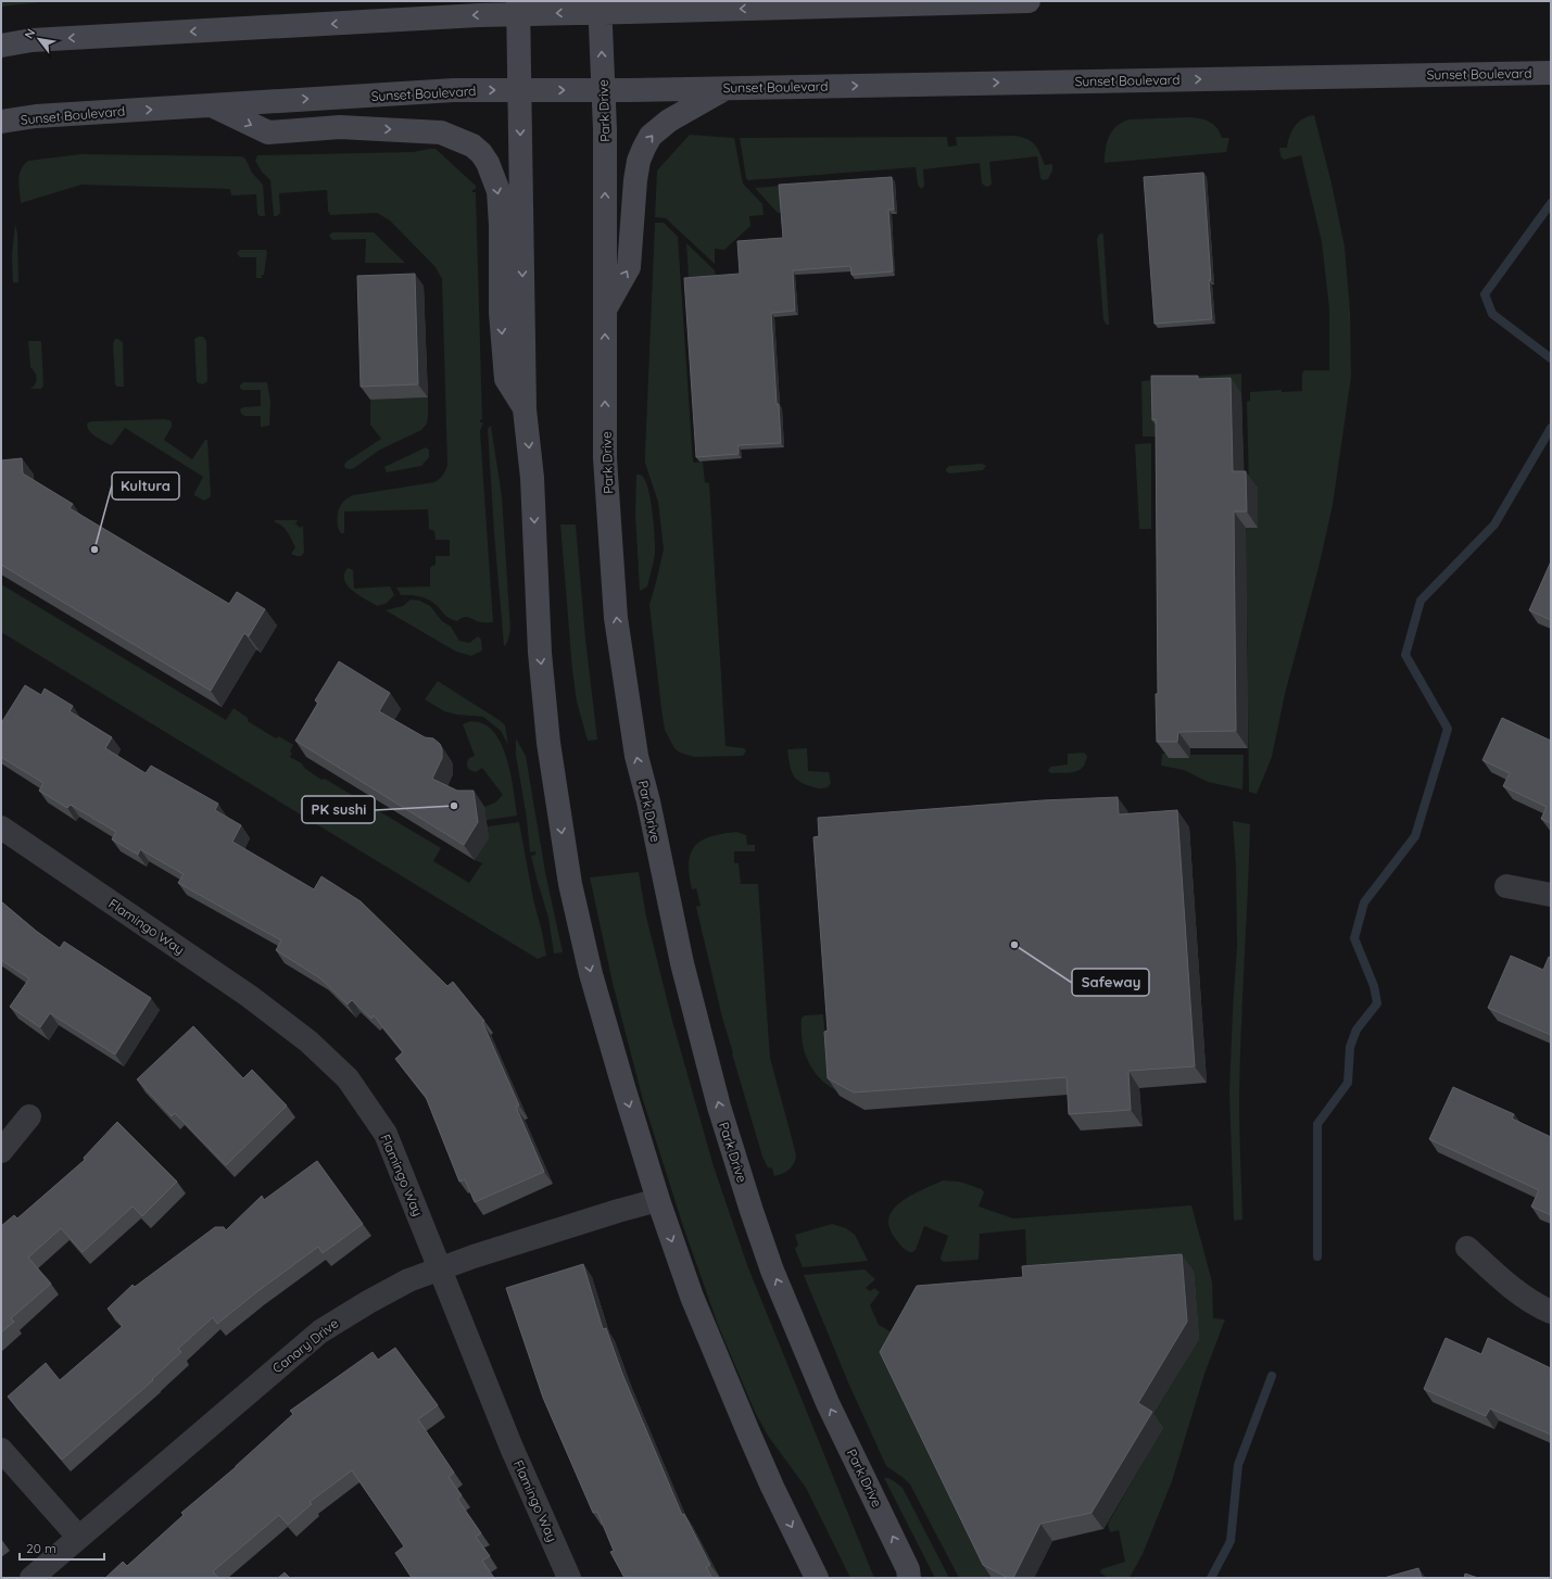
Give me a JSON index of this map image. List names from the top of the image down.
{
  "streets": {
    "main road": ["Sunset Boulevard", "Park Drive"],
    "street": ["Flamingo Way", "Canary Drive"]
  },
  "crossings": [
    ["Sunset Boulevard", "Park Drive"],
    ["Flamingo Way", "Canary Drive"]
  ],
  "places": ["Kultura", "PK sushi", "Safeway"],
  "scale_bar": "20 m",
  "north": "top left"
}
